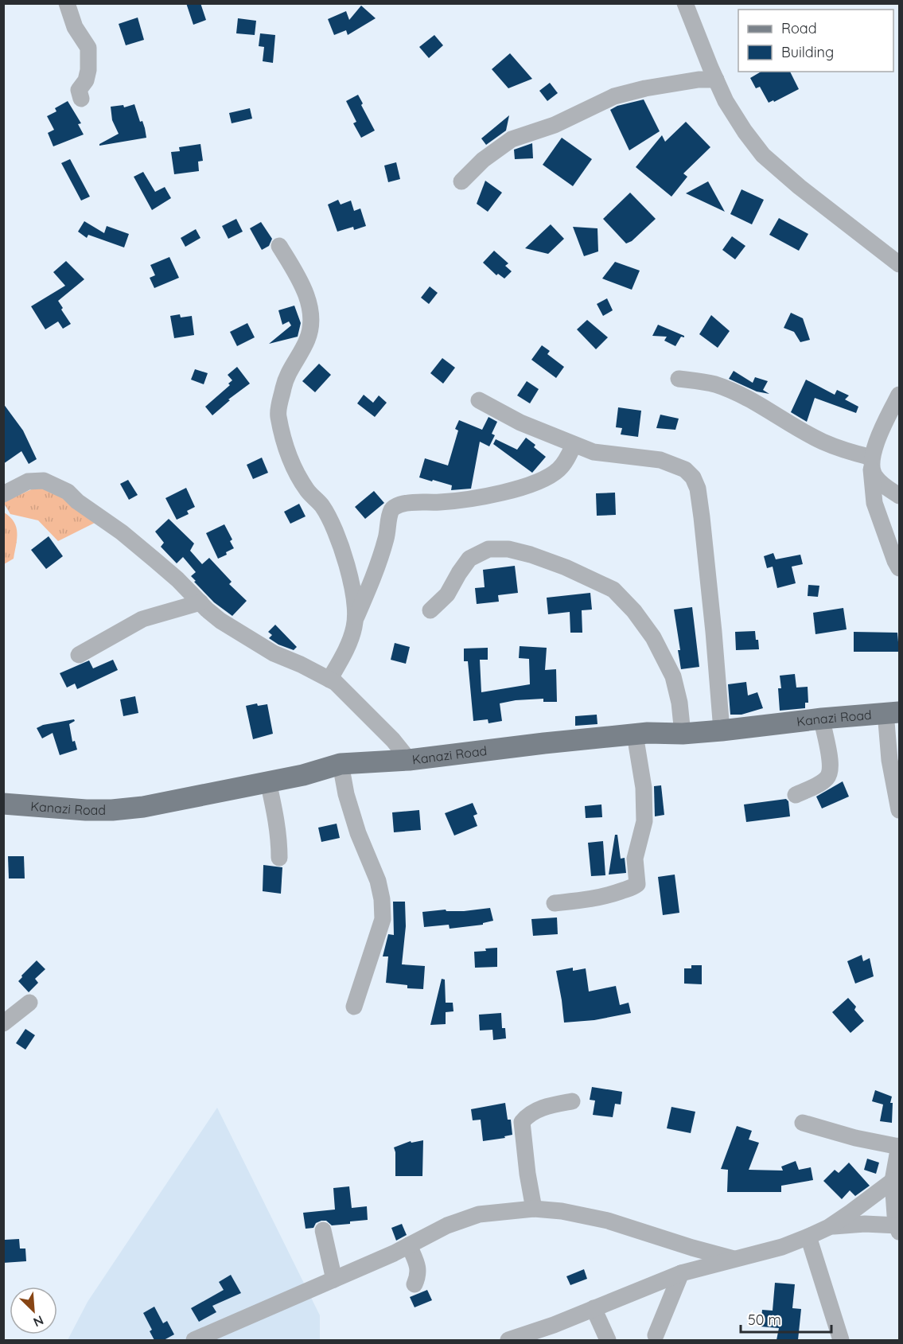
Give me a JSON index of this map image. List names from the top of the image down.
{
  "streets": {
    "main road": ["Kanazi Road"]
  },
  "legend": ["Road", "Building"],
  "scale_bar": "50 m",
  "north": "bottom right"
}
